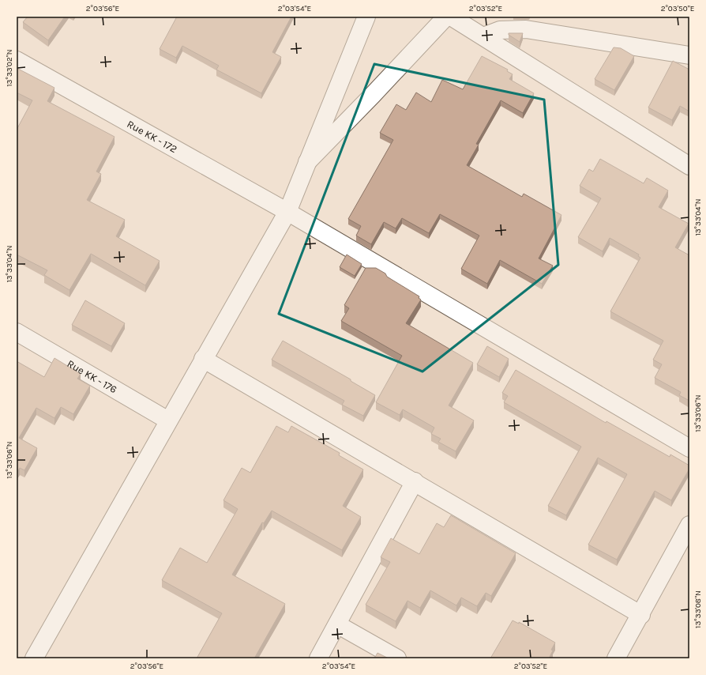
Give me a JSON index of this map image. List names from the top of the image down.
{
  "streets": {
    "street": ["Rue KK - 172", "Rue KK - 176"]
  },
  "coordinates": [
    "2°03'56\"E",
    "2°03'54\"E",
    "2°03'52\"E",
    "2°03'50\"E",
    "13°33'02\"N",
    "13°33'04\"N",
    "13°33'06\"N",
    "13°33'08\"N"
  ]
}
